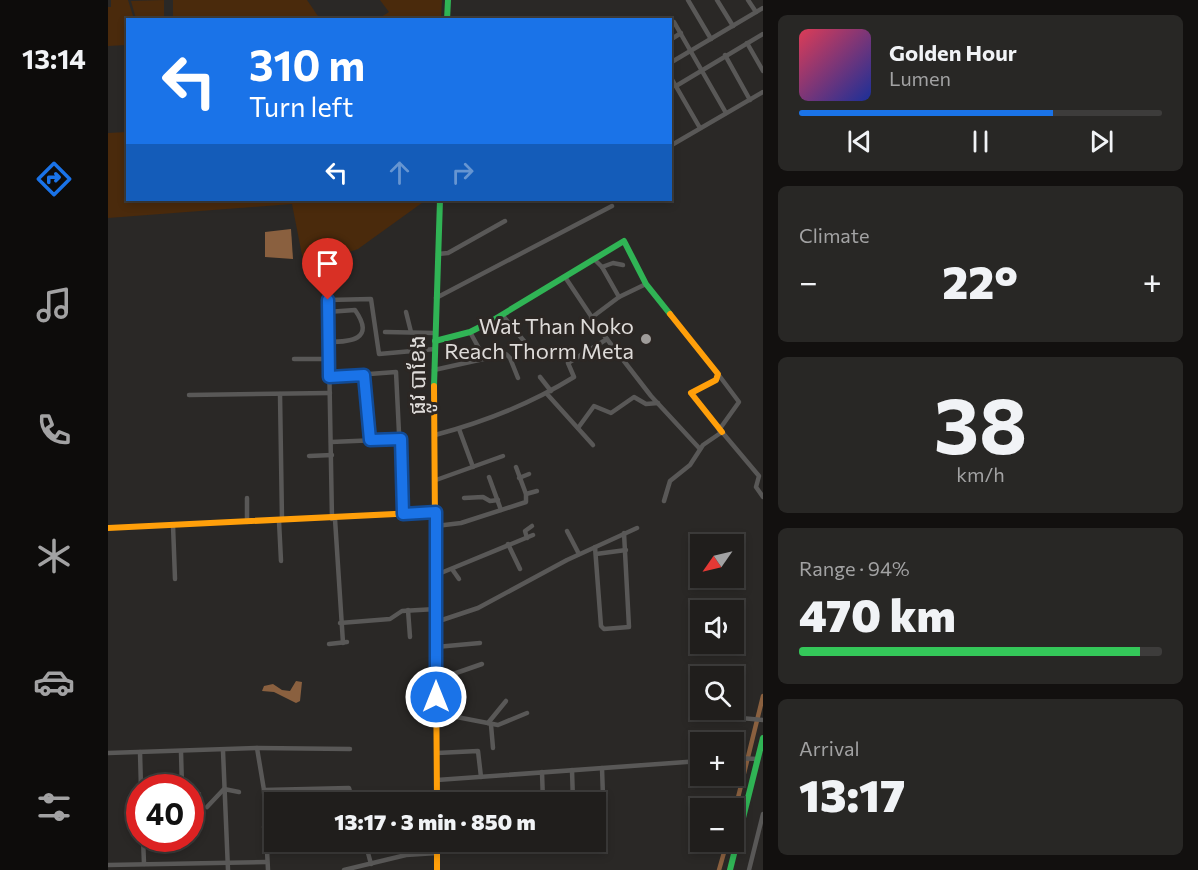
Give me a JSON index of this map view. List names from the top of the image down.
{
  "streets": {
    "street": ["ផ្លូវ បាខែង"]
  },
  "places": ["Wat Than Noko Reach Thorm Meta"],
  "north": "bottom left",
  "page": {
    "tabs": "13:14",
    "turn": ["310 m", "Turn left"],
    "song": ["Golden Hour", "Lumen"],
    "tile": [
      "Climate",
      ["38", "km/h"],
      ["Range · 94%", "470 km"],
      ["Arrival", "13:17"]
    ],
    "heat": ["−", "22°", "+"],
    "map_buttons": ["+", "−"],
    "limit": "40",
    "trip": "13:17 · 3 min · 850 m"
  }
}
